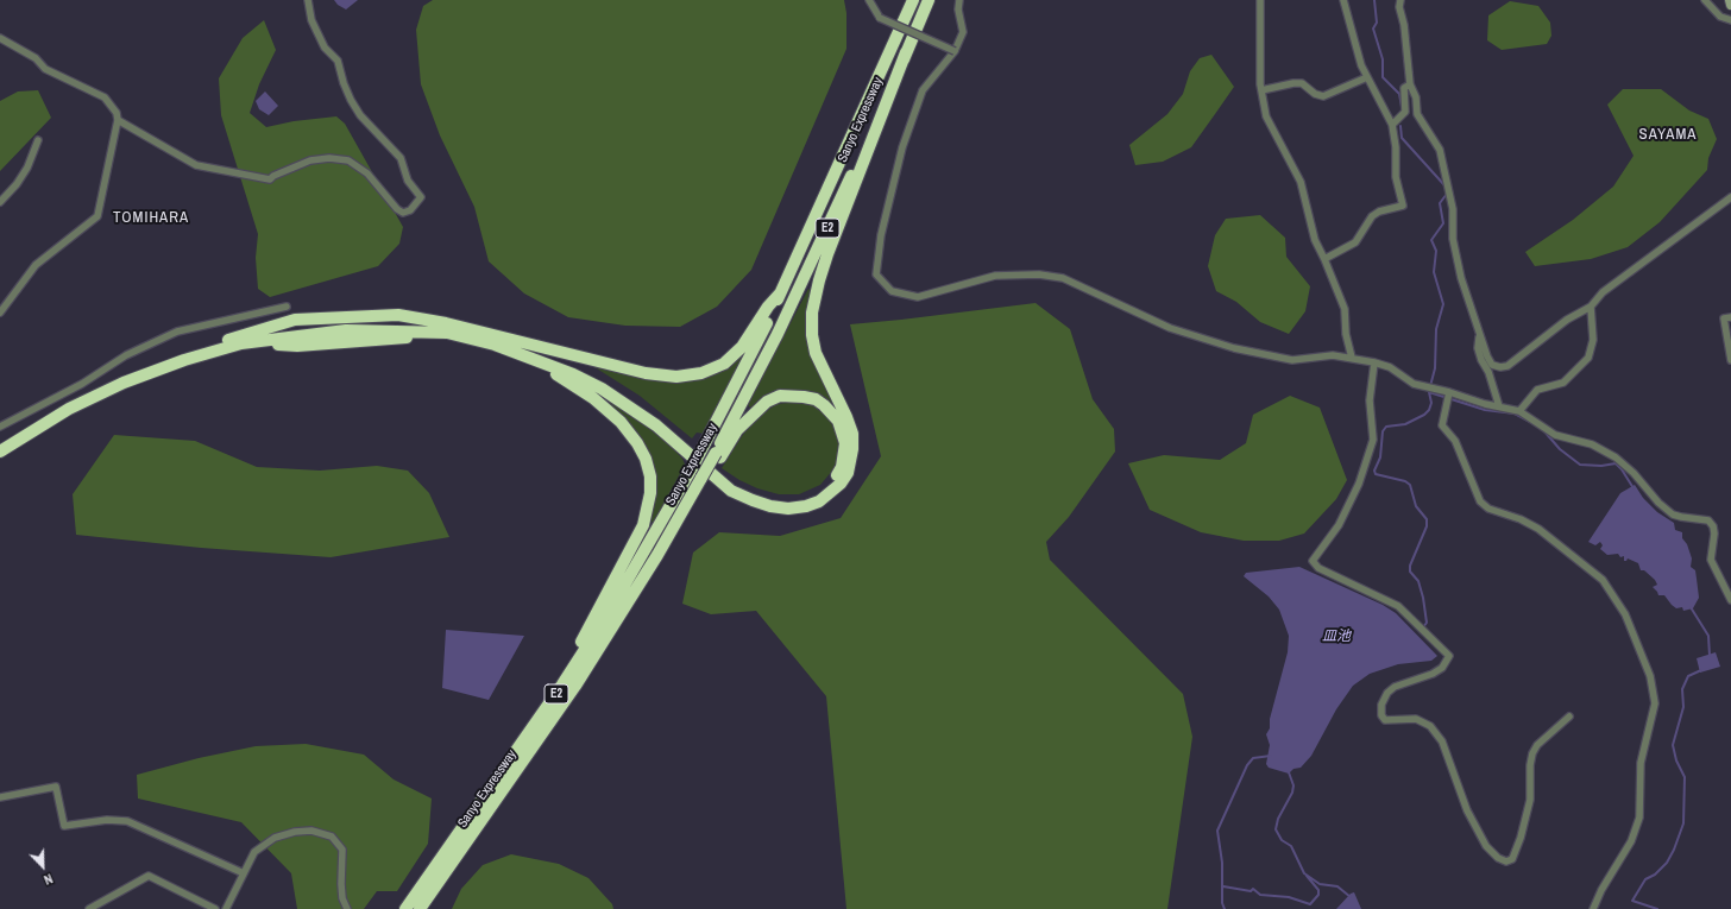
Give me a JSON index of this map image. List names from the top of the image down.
{
  "streets": {
    "highway": ["Sanyo Expressway", "E2"]
  },
  "districts": ["SAYAMA", "TOMIHARA"],
  "water": ["皿池"],
  "north": "bottom right"
}
